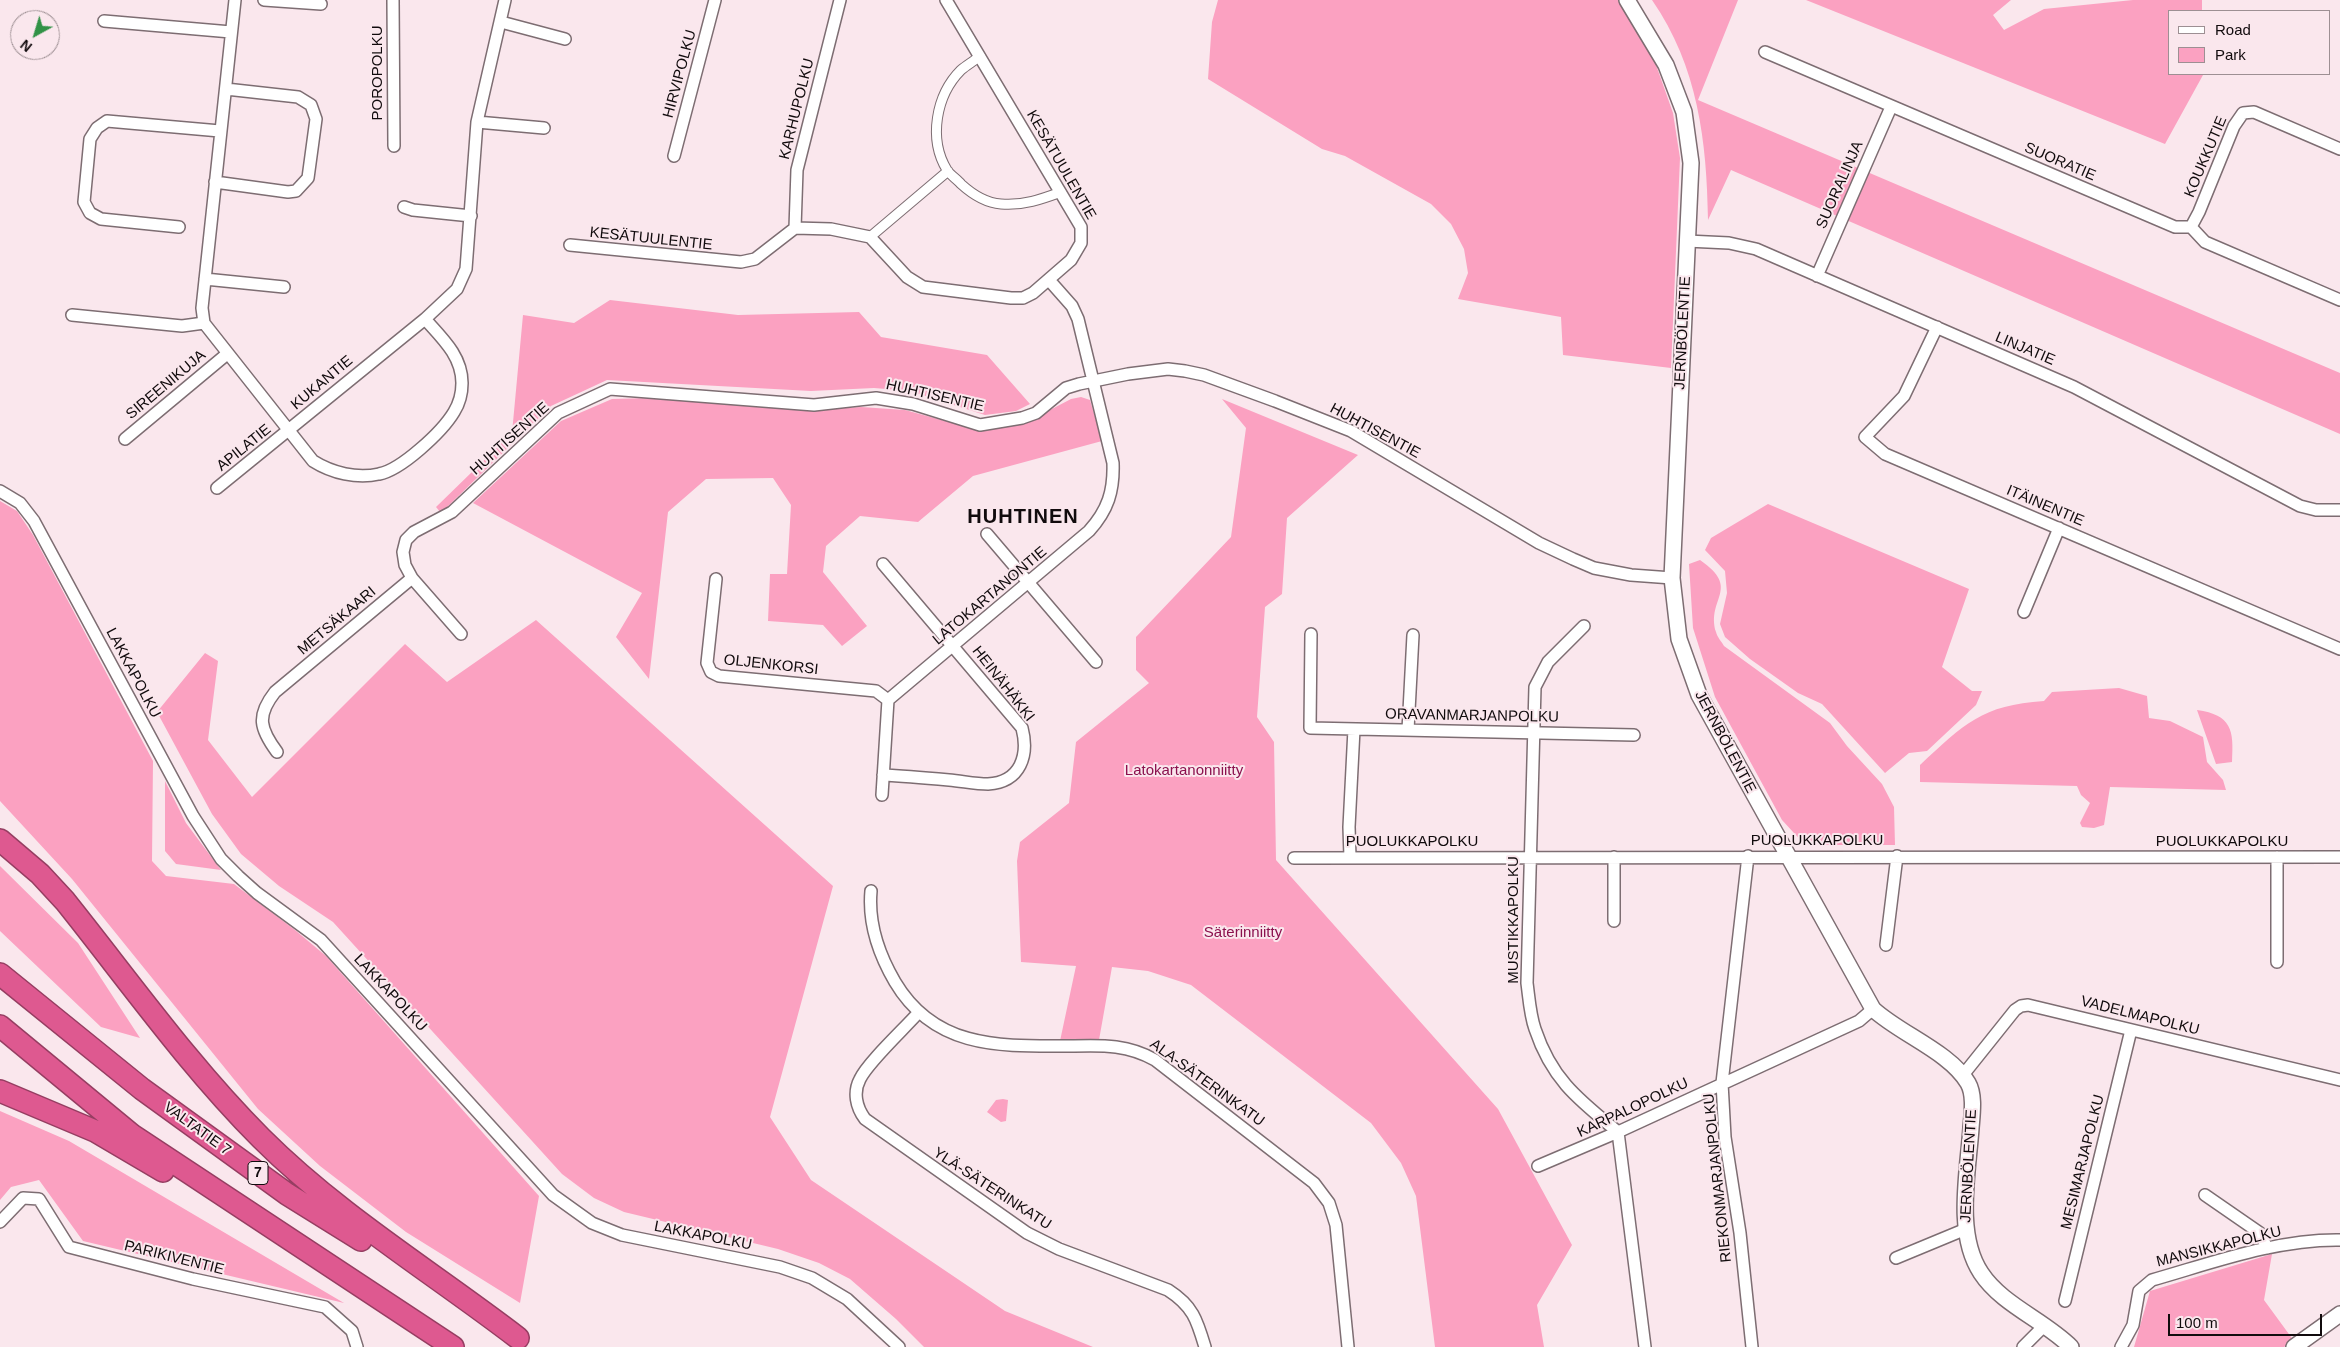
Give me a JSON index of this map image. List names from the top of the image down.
{
  "streets": {
    "highway": ["VALTATIE 7", "7"],
    "street": [
      "POROPOLKU",
      "HIRVIPOLKU",
      "KARHUPOLKU",
      "KOUKKUTIE",
      "SUORATIE",
      "KESÄTUULENTIE",
      "SUORALINJA",
      "JERNBÖLENTIE",
      "LINJATIE",
      "KUKANTIE",
      "SIREENIKUJA",
      "HUHTISENTIE",
      "APILATIE",
      "ITÄINENTIE",
      "LATOKARTANONTIE",
      "METSÄKAARI",
      "OLJENKORSI",
      "LAKKAPOLKU",
      "HEINÄHÄKKI",
      "ORAVANMARJANPOLKU",
      "PUOLUKKAPOLKU",
      "MUSTIKKAPOLKU",
      "VADELMAPOLKU",
      "ALA-SÄTERINKATU",
      "KARPALOPOLKU",
      "MESIMARJAPOLKU",
      "RIEKONMARJANPOLKU",
      "YLÄ-SÄTERINKATU",
      "MANSIKKAPOLKU",
      "PARIKIVENTIE"
    ]
  },
  "crossings": [
    ["KARHUPOLKU", "KESÄTUULENTIE"],
    ["KOUKKUTIE", "SUORATIE"],
    ["SUORATIE", "SUORALINJA"],
    ["KESÄTUULENTIE", "LATOKARTANONTIE"],
    ["SUORALINJA", "LINJATIE"],
    ["JERNBÖLENTIE", "LINJATIE"],
    ["JERNBÖLENTIE", "HUHTISENTIE"],
    ["JERNBÖLENTIE", "PUOLUKKAPOLKU"],
    ["JERNBÖLENTIE", "VADELMAPOLKU"],
    ["JERNBÖLENTIE", "KARPALOPOLKU"],
    ["LINJATIE", "ITÄINENTIE"],
    ["KUKANTIE", "SIREENIKUJA"],
    ["KUKANTIE", "APILATIE"],
    ["HUHTISENTIE", "LATOKARTANONTIE"],
    ["HUHTISENTIE", "METSÄKAARI"],
    ["LATOKARTANONTIE", "OLJENKORSI"],
    ["LATOKARTANONTIE", "HEINÄHÄKKI"],
    ["ORAVANMARJANPOLKU", "MUSTIKKAPOLKU"],
    ["PUOLUKKAPOLKU", "MUSTIKKAPOLKU"],
    ["PUOLUKKAPOLKU", "RIEKONMARJANPOLKU"],
    ["MUSTIKKAPOLKU", "KARPALOPOLKU"],
    ["VADELMAPOLKU", "MESIMARJAPOLKU"],
    ["ALA-SÄTERINKATU", "YLÄ-SÄTERINKATU"],
    ["KARPALOPOLKU", "RIEKONMARJANPOLKU"]
  ],
  "districts": ["HUHTINEN"],
  "parks": ["Latokartanonniitty", "Säterinniitty"],
  "legend": ["Road", "Park"],
  "scale_bar": "100 m",
  "north": "bottom left"
}
